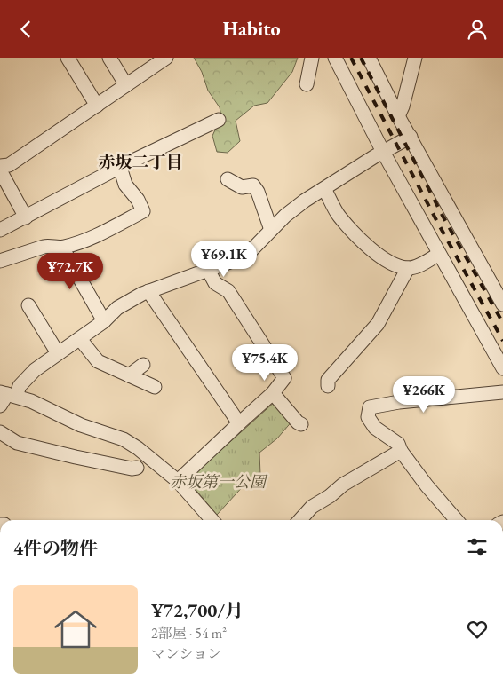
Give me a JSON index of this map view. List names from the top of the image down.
{
  "districts": ["赤坂二丁目"],
  "parks": ["赤坂第一公園"],
  "page": {
    "header": "Habito",
    "price": [
      "¥69.1K",
      "¥72.7K",
      "¥75.4K",
      "¥266K"
    ],
    "heading": "4件の物件",
    "list": [
      {
        "name": "¥72,700/月",
        "note": "2部屋 · 54 m² · マンション"
      }
    ]
  }
}
